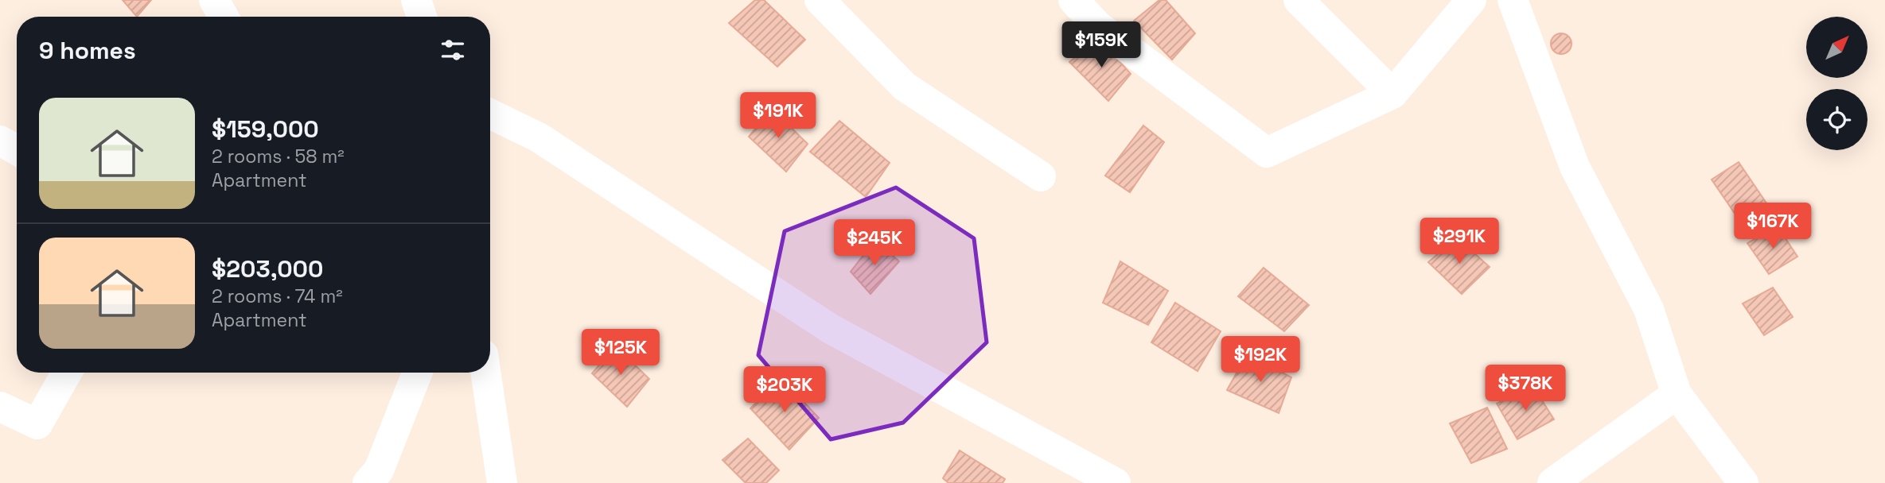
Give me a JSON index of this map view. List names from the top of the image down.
{
  "north": "top right",
  "page": {
    "heading": "9 homes",
    "price": [
      "$159K",
      "$191K",
      "$167K",
      "$291K",
      "$245K",
      "$125K",
      "$192K",
      "$378K",
      "$203K"
    ],
    "list": [
      {
        "name": "$159,000",
        "note": "2 rooms · 58 m² · Apartment"
      },
      {
        "name": "$203,000",
        "note": "2 rooms · 74 m² · Apartment"
      }
    ]
  }
}
